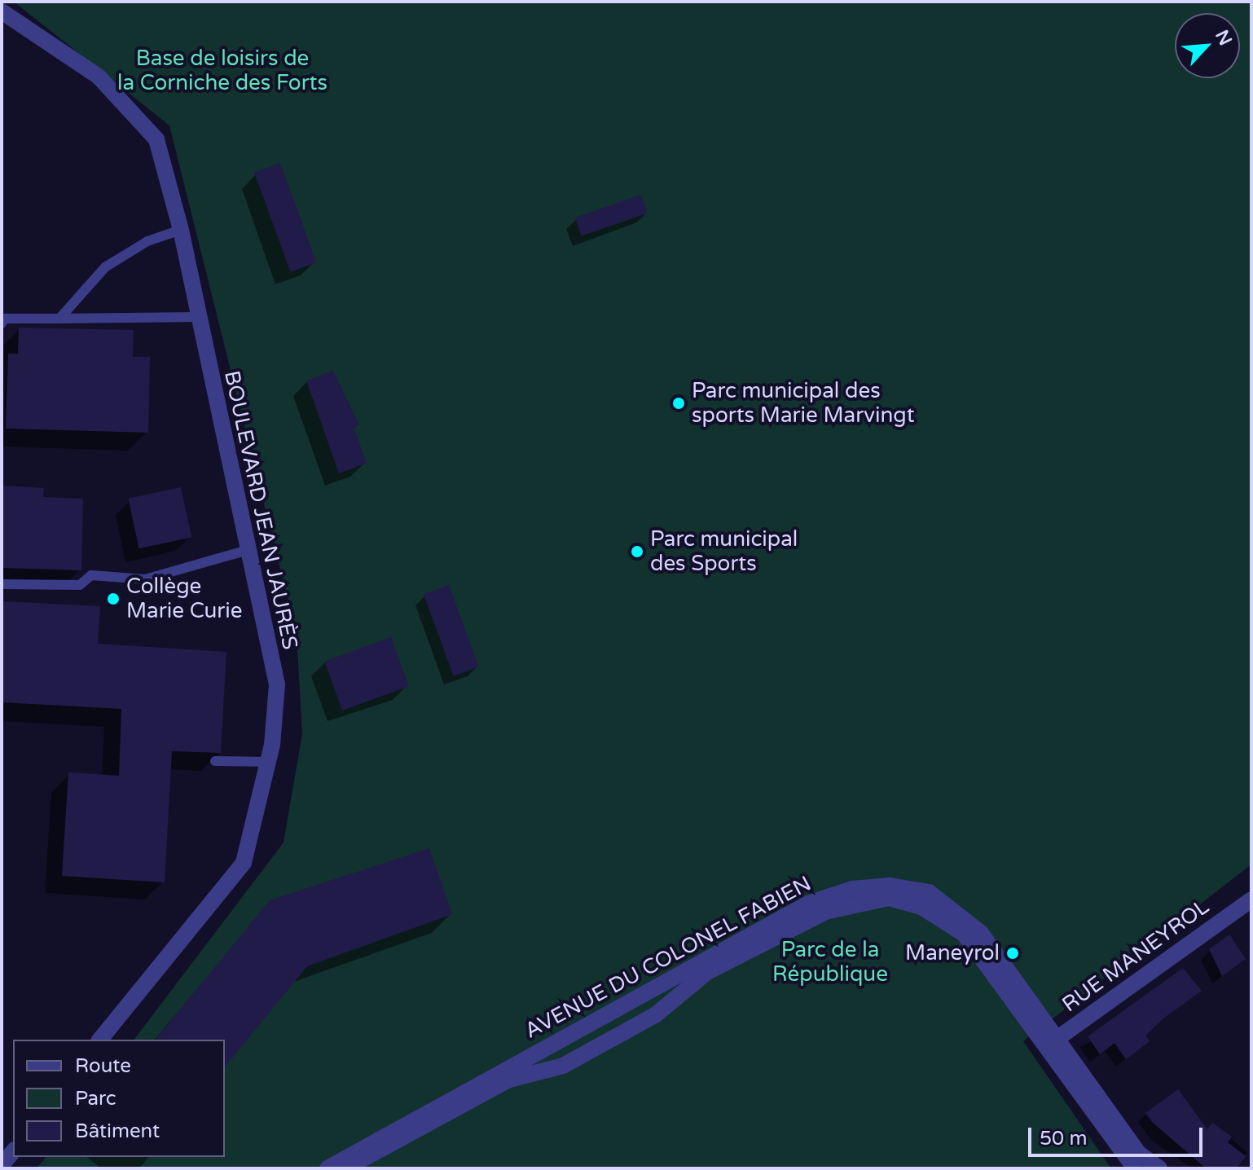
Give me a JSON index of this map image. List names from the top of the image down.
{
  "streets": {
    "street": ["BOULEVARD JEAN JAURÈS", "RUE MANEYROL", "AVENUE DU COLONEL FABIEN"]
  },
  "crossings": [
    ["RUE MANEYROL", "AVENUE DU COLONEL FABIEN"]
  ],
  "parks": ["Base de loisirs de la Corniche des Forts", "Parc de la République"],
  "places": [
    "Parc municipal des sports Marie Marvingt",
    "Parc municipal des Sports",
    "Collège Marie Curie",
    "Maneyrol"
  ],
  "legend": ["Route", "Parc", "Bâtiment"],
  "scale_bar": "50 m",
  "north": "top right"
}
